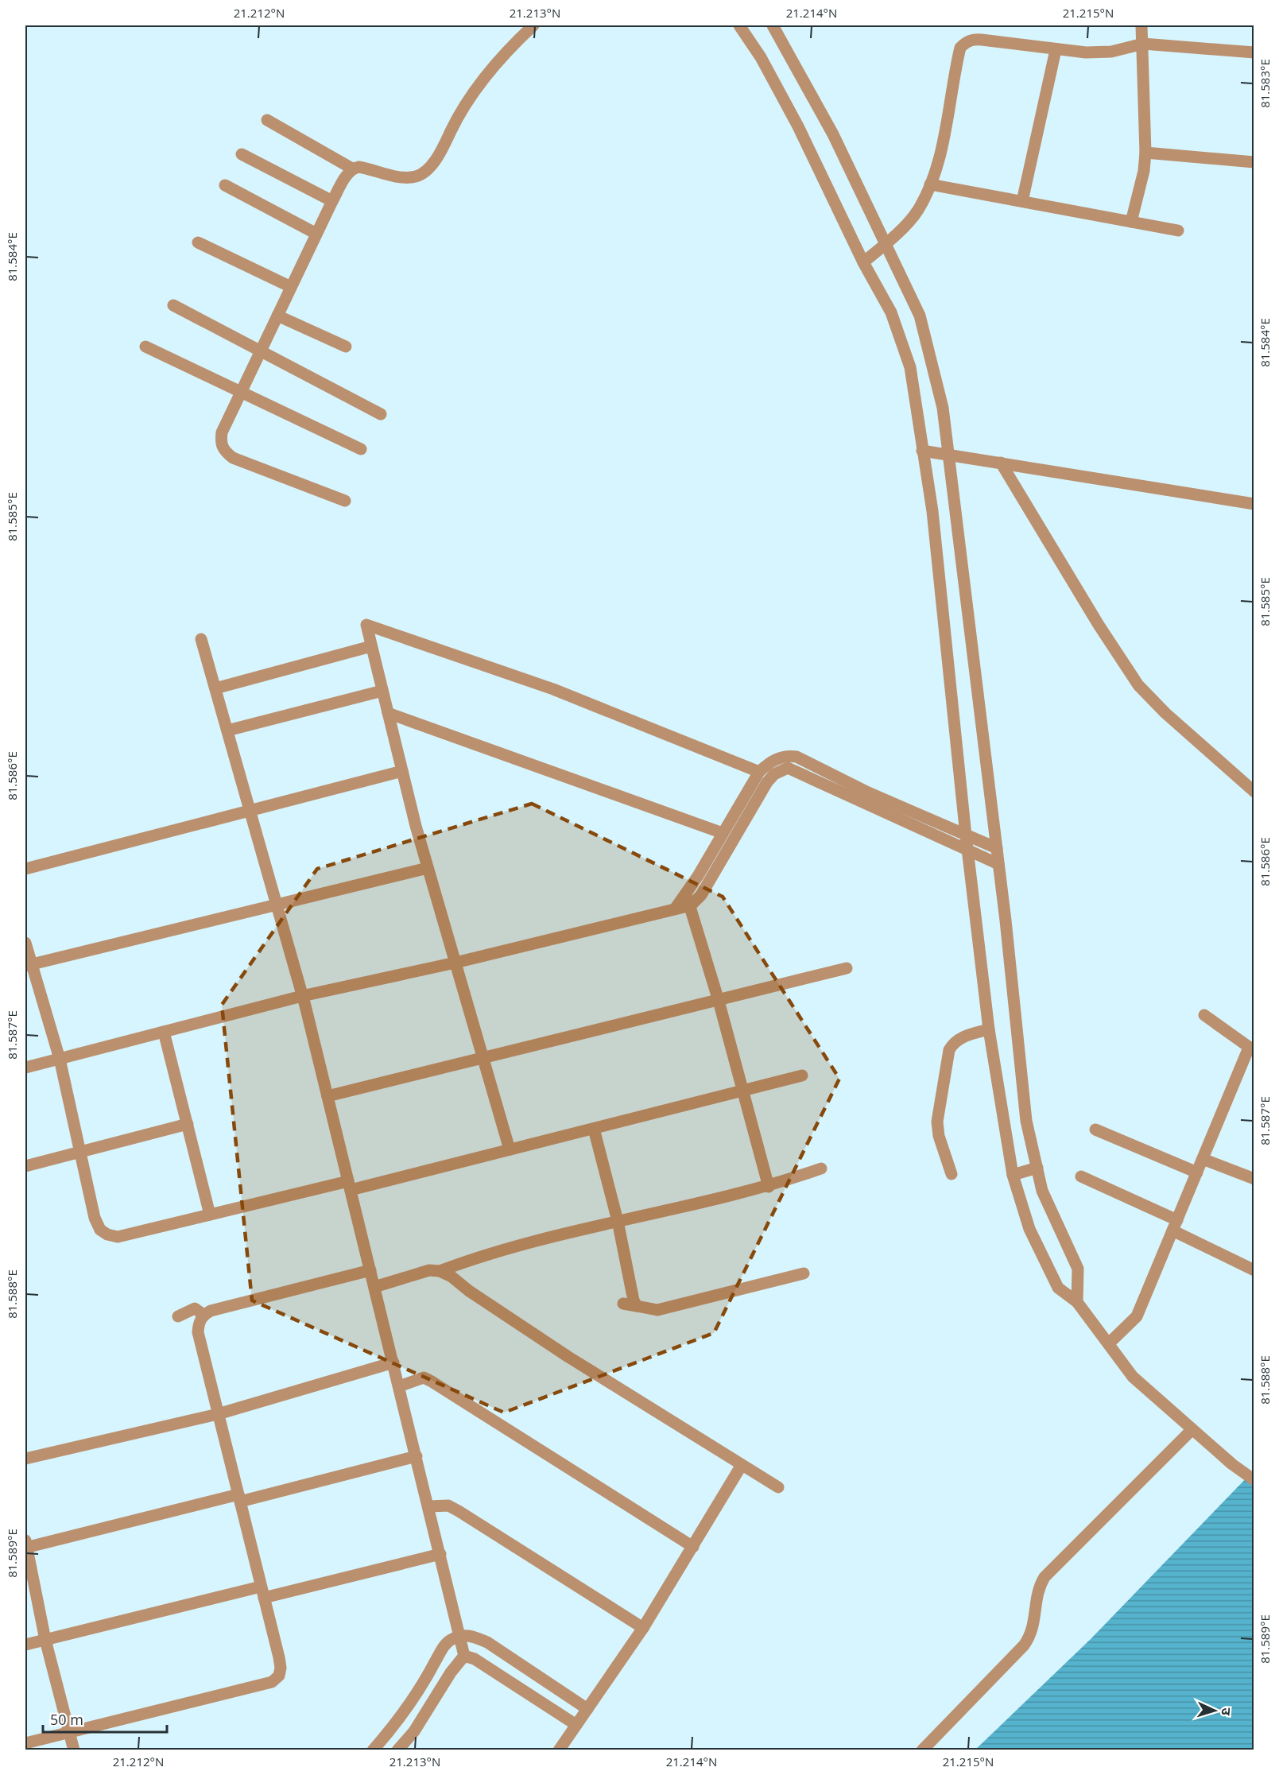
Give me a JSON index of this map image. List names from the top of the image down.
{
  "scale_bar": "50 m",
  "north": "right",
  "coordinates": [
    "21.212°N",
    "21.213°N",
    "21.214°N",
    "21.215°N",
    "81.583°E",
    "81.584°E",
    "81.585°E",
    "81.586°E",
    "81.587°E",
    "81.588°E",
    "81.589°E"
  ]
}
